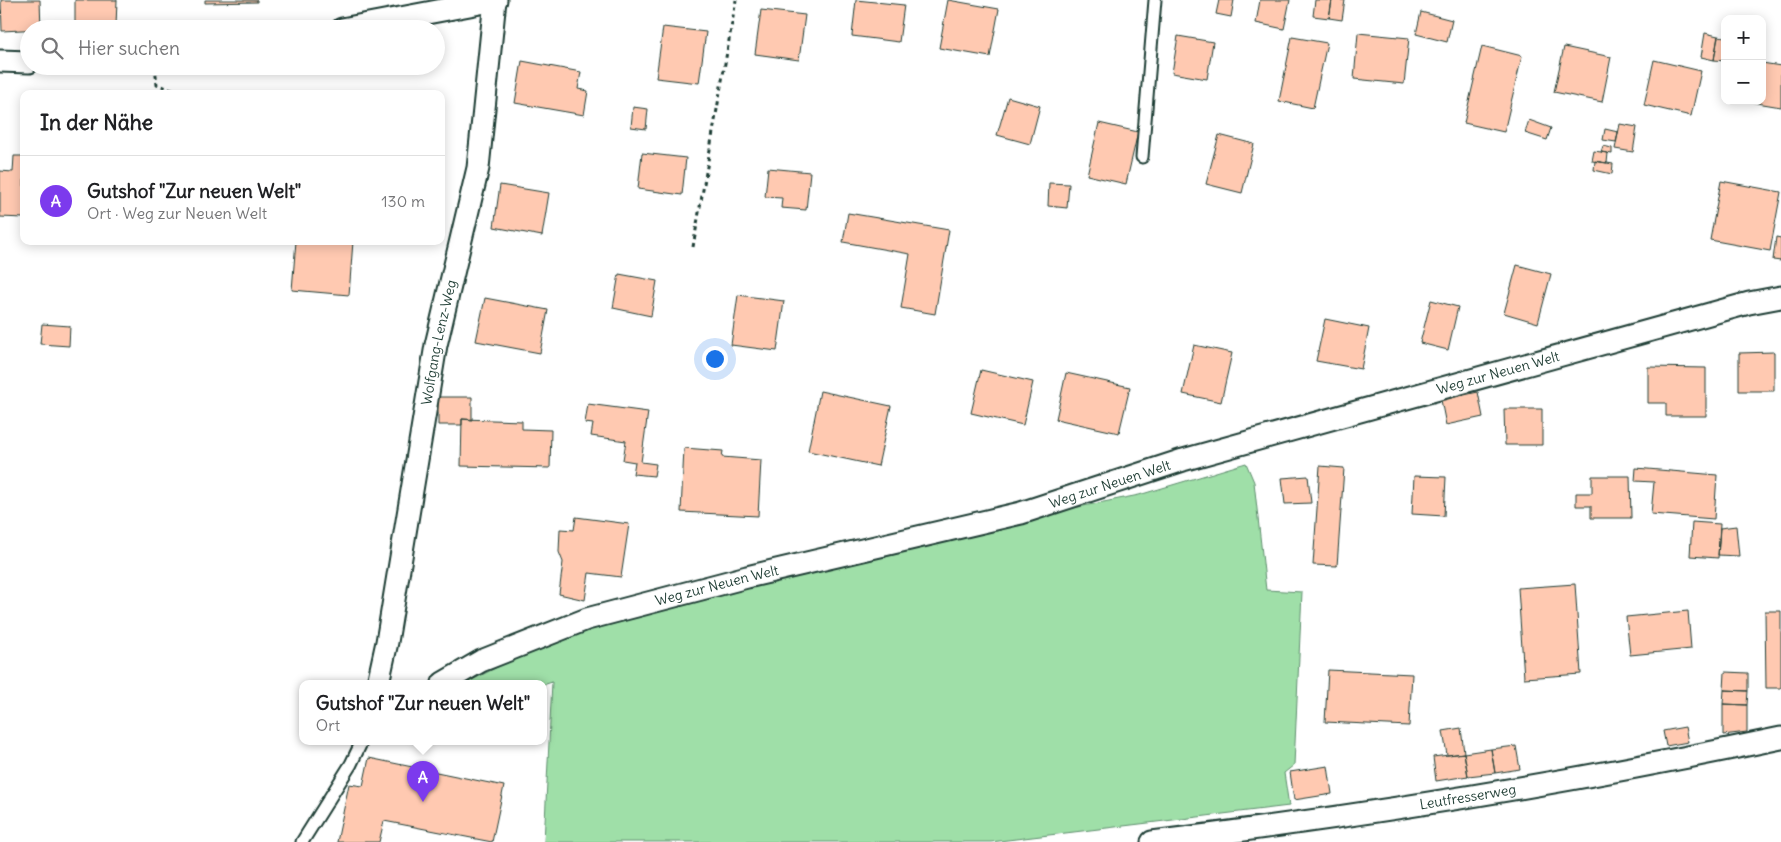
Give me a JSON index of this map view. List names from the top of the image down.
{
  "streets": {
    "street": ["Wolfgang-Lenz-Weg", "Weg zur Neuen Welt", "Leutfresserweg"]
  },
  "page": {
    "map_buttons": ["+", "−"],
    "search": "Hier suchen",
    "heading": "In der Nähe",
    "list": [
      {
        "mark": "A",
        "name": "Gutshof \"Zur neuen Welt\"",
        "note": "Ort · Weg zur Neuen Welt",
        "value": "130 m"
      }
    ],
    "popup": ["Gutshof \"Zur neuen Welt\"", "Ort"],
    "pins": "A"
  }
}
